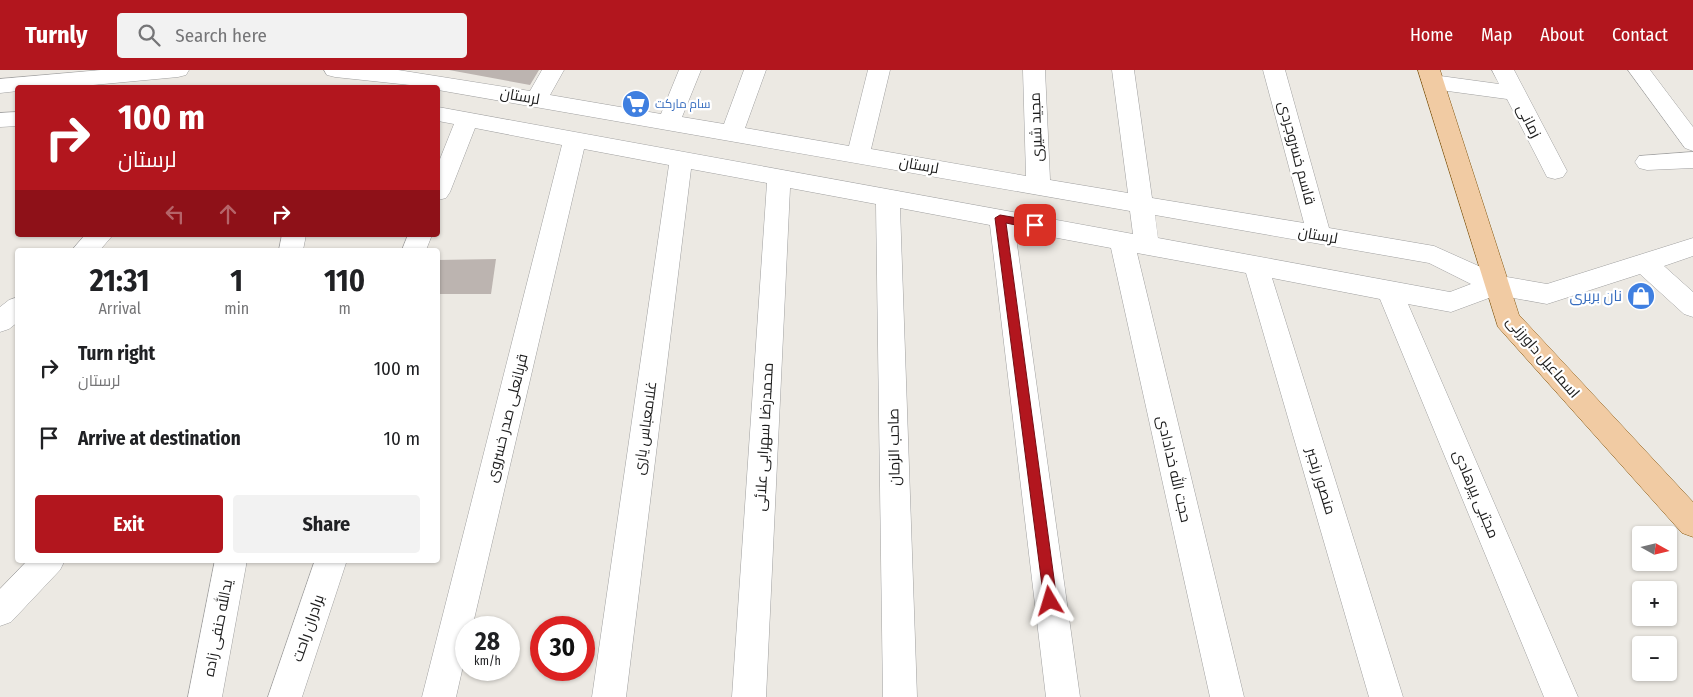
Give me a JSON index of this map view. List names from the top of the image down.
{
  "streets": {
    "main road": ["اسماعیل داورزنی"],
    "street": [
      "لرستان",
      "زمانی",
      "مجید شیری",
      "قاسم خسروجردی",
      "قربانعلی صدر خسروی",
      "غلامعباس یاری",
      "محمدرضا سهرابی علائی",
      "صاحب الزمان",
      "حجت الله خدادادی",
      "منصور رنجبر",
      "مجتبی پیرهادی",
      "یدالله حنفی زاده",
      "برادران راحت"
    ]
  },
  "crossings": [
    ["لرستان", "مجید شیری"],
    ["لرستان", "قاسم خسروجردی"],
    ["لرستان", "اسماعیل داورزنی"],
    ["لرستان", "حجت الله خدادادی"]
  ],
  "places": {
    "supermarket": ["سام مارکت"],
    "shop": ["نان بربری"]
  },
  "north": "right",
  "page": {
    "header": "Turnly",
    "search": "Search here",
    "nav": [
      "Home",
      "Map",
      "About",
      "Contact"
    ],
    "turn": ["100 m", "لرستان"],
    "eta": [
      "21:31",
      "Arrival",
      "1",
      "min",
      "110",
      "m"
    ],
    "list": [
      {
        "name": "Turn right",
        "note": "لرستان",
        "value": "100 m"
      },
      {
        "name": "Arrive at destination",
        "value": "10 m"
      }
    ],
    "buttons": ["Exit", "Share"],
    "map_buttons": ["+", "−"],
    "speed": "28 km/h",
    "limit": "30"
  }
}
